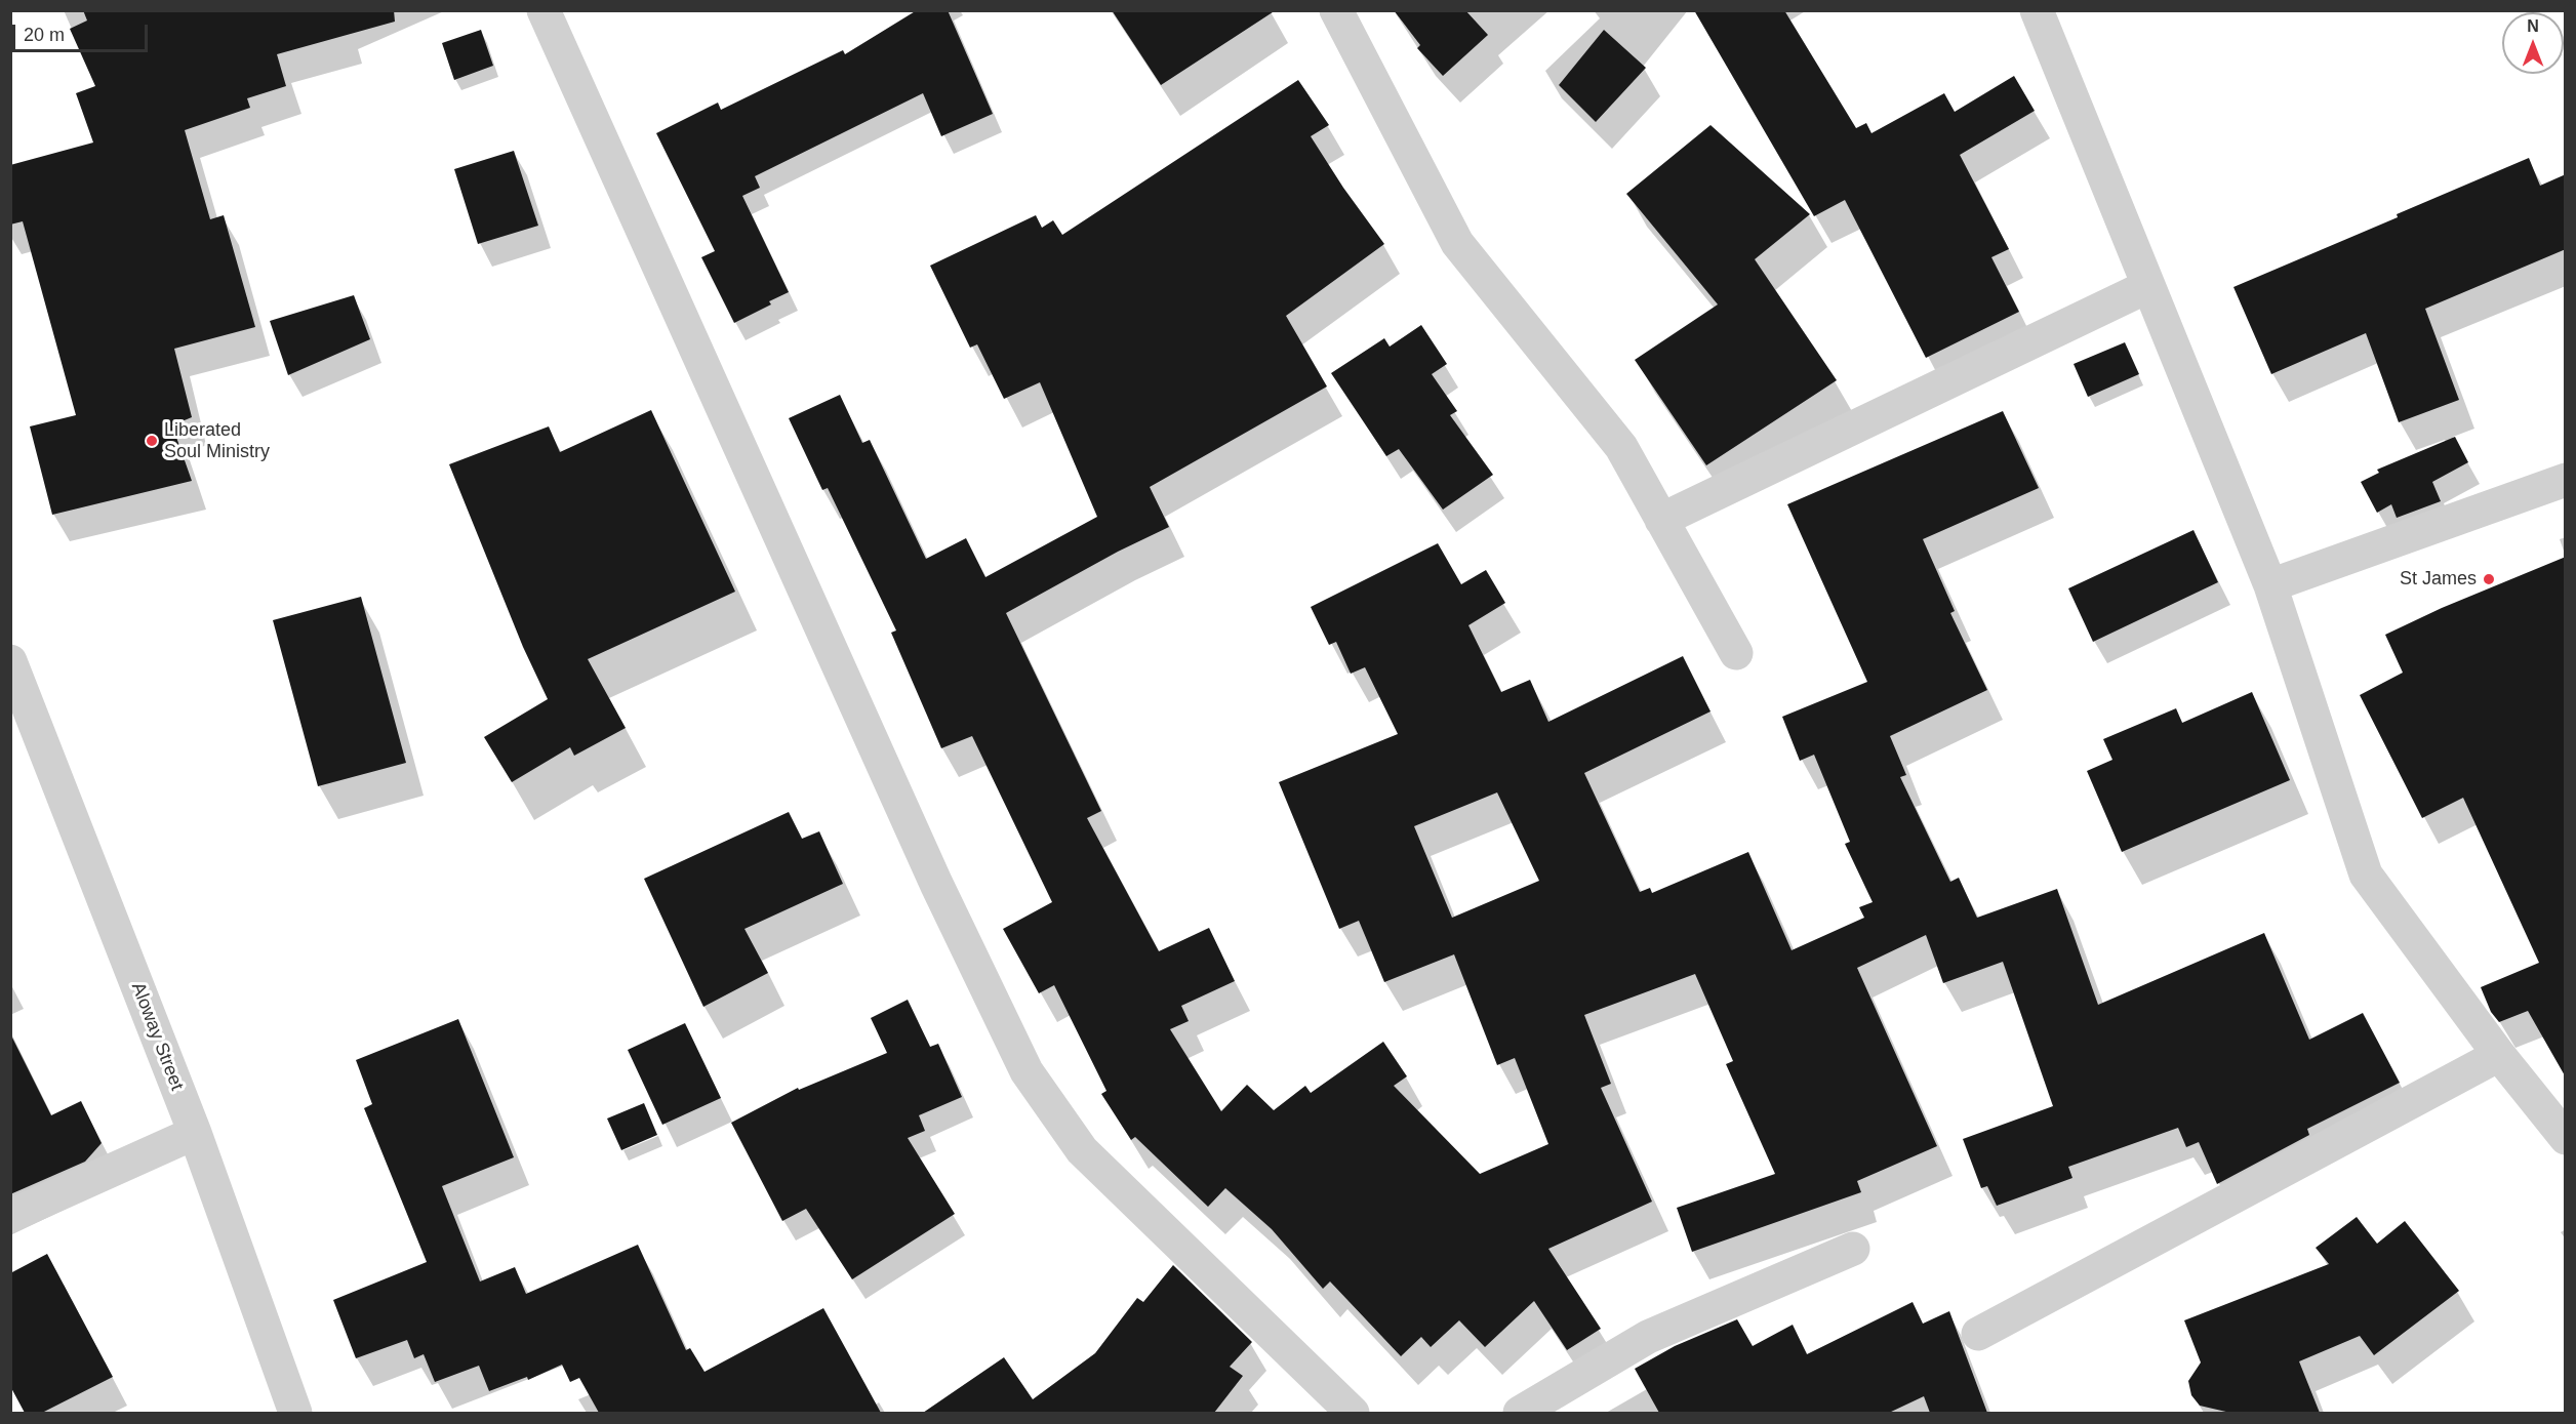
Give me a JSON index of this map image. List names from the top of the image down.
{
  "streets": {
    "street": ["Aloway Street"]
  },
  "places": ["Liberated Soul Ministry", "St James"],
  "scale_bar": "20 m",
  "north": "top"
}
